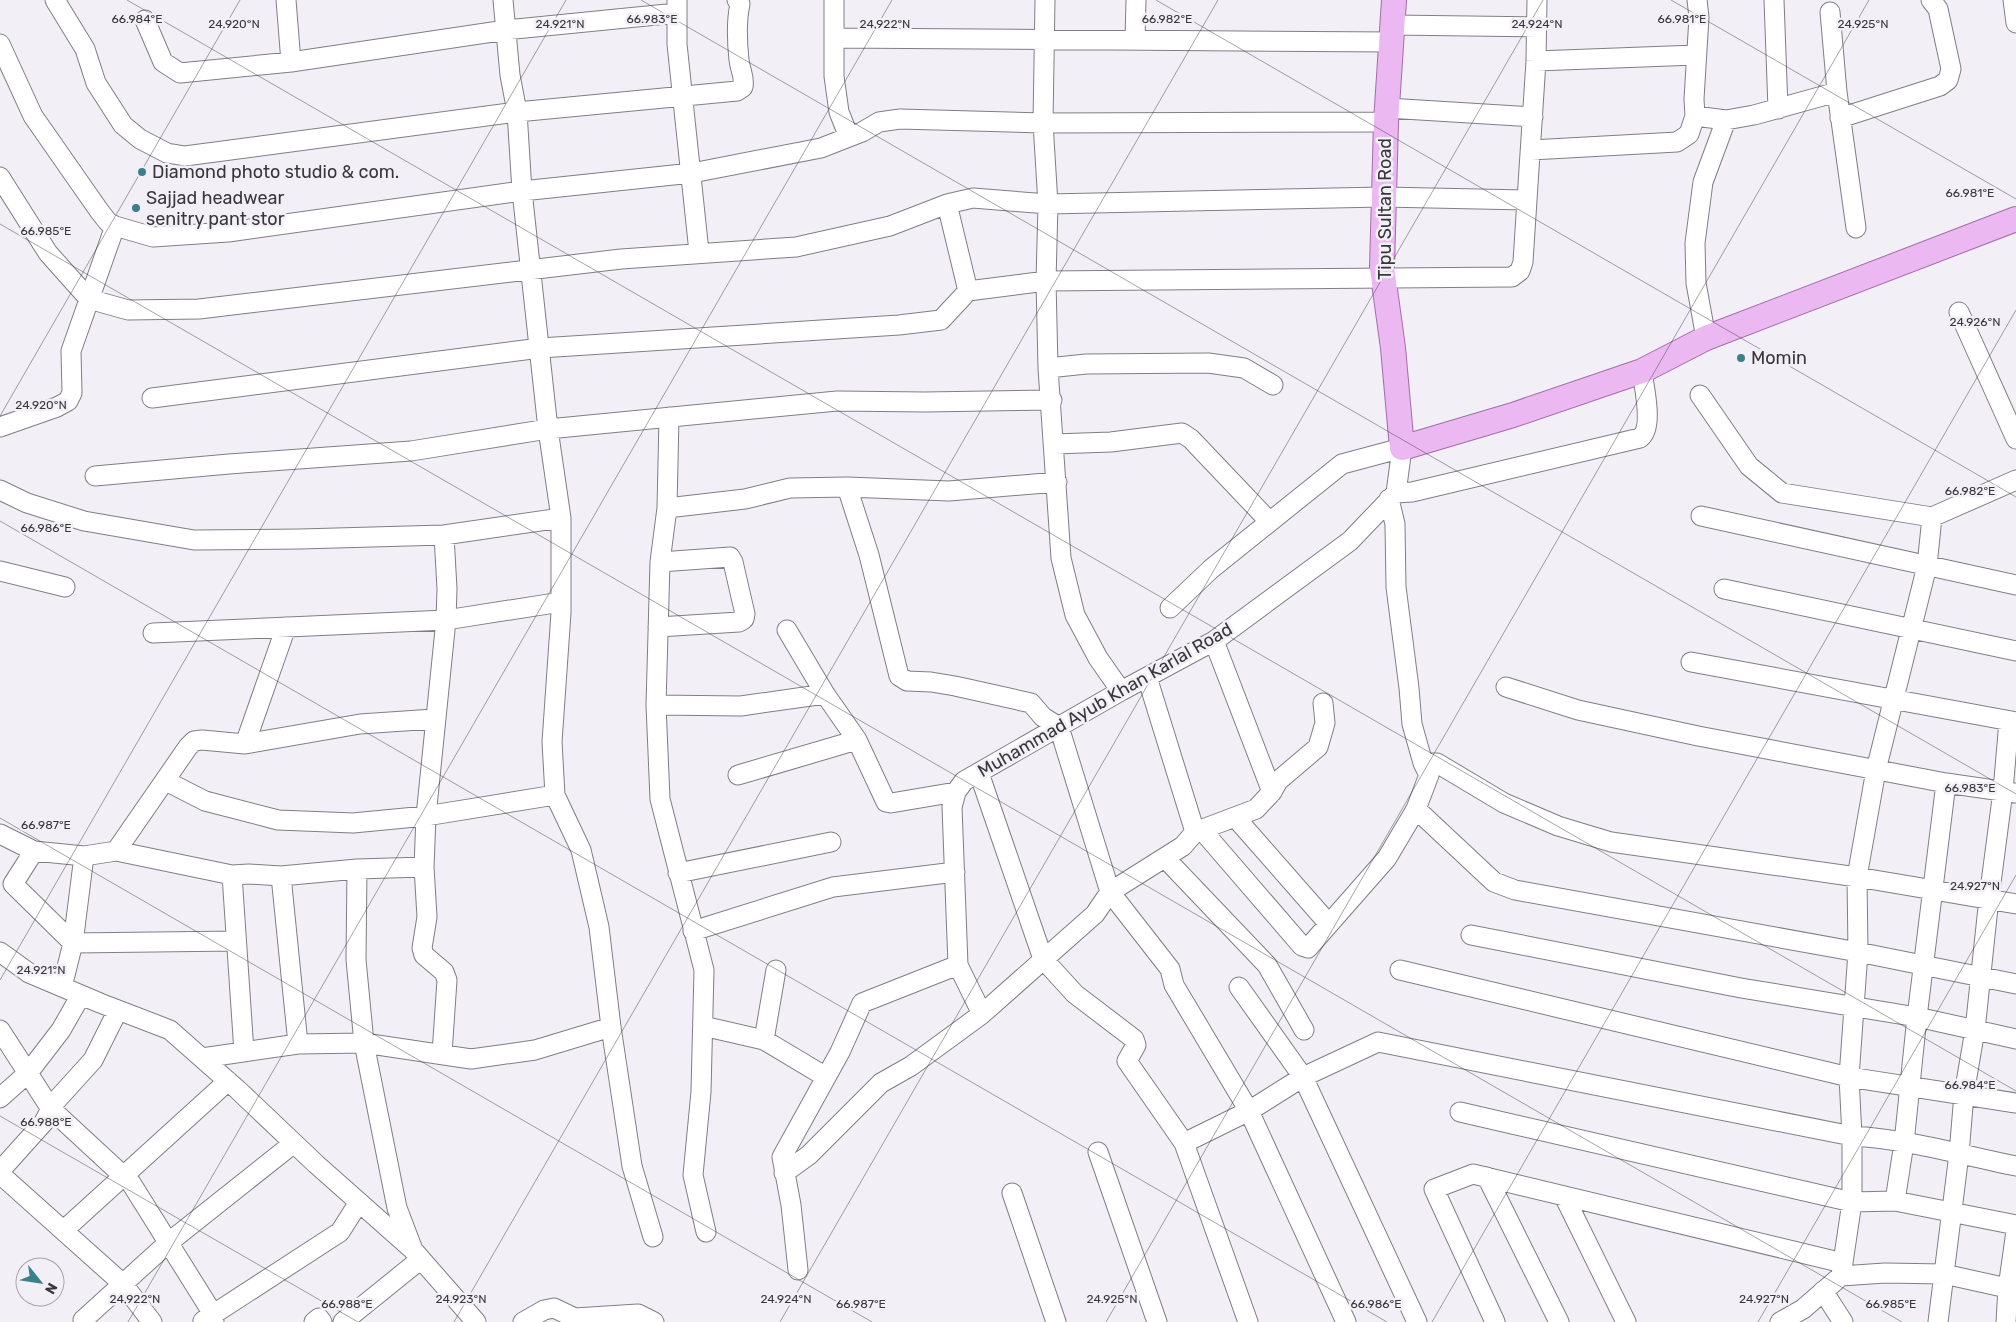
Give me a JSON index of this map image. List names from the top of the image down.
{
  "streets": {
    "main road": ["Tipu Sultan Road"],
    "street": ["Muhammad Ayub Khan Karlal Road"]
  },
  "places": ["Diamond photo studio & com.", "Sajjad headwear senitry pant stor", "Momin"],
  "north": "bottom right",
  "coordinates": [
    "66.981°E",
    "66.983°E",
    "66.982°E",
    "66.984°E",
    "24.920°N",
    "24.921°N",
    "24.922°N",
    "24.924°N",
    "24.925°N",
    "66.985°E",
    "24.926°N",
    "66.986°E",
    "66.987°E",
    "24.927°N",
    "66.988°E",
    "24.923°N"
  ]
}
